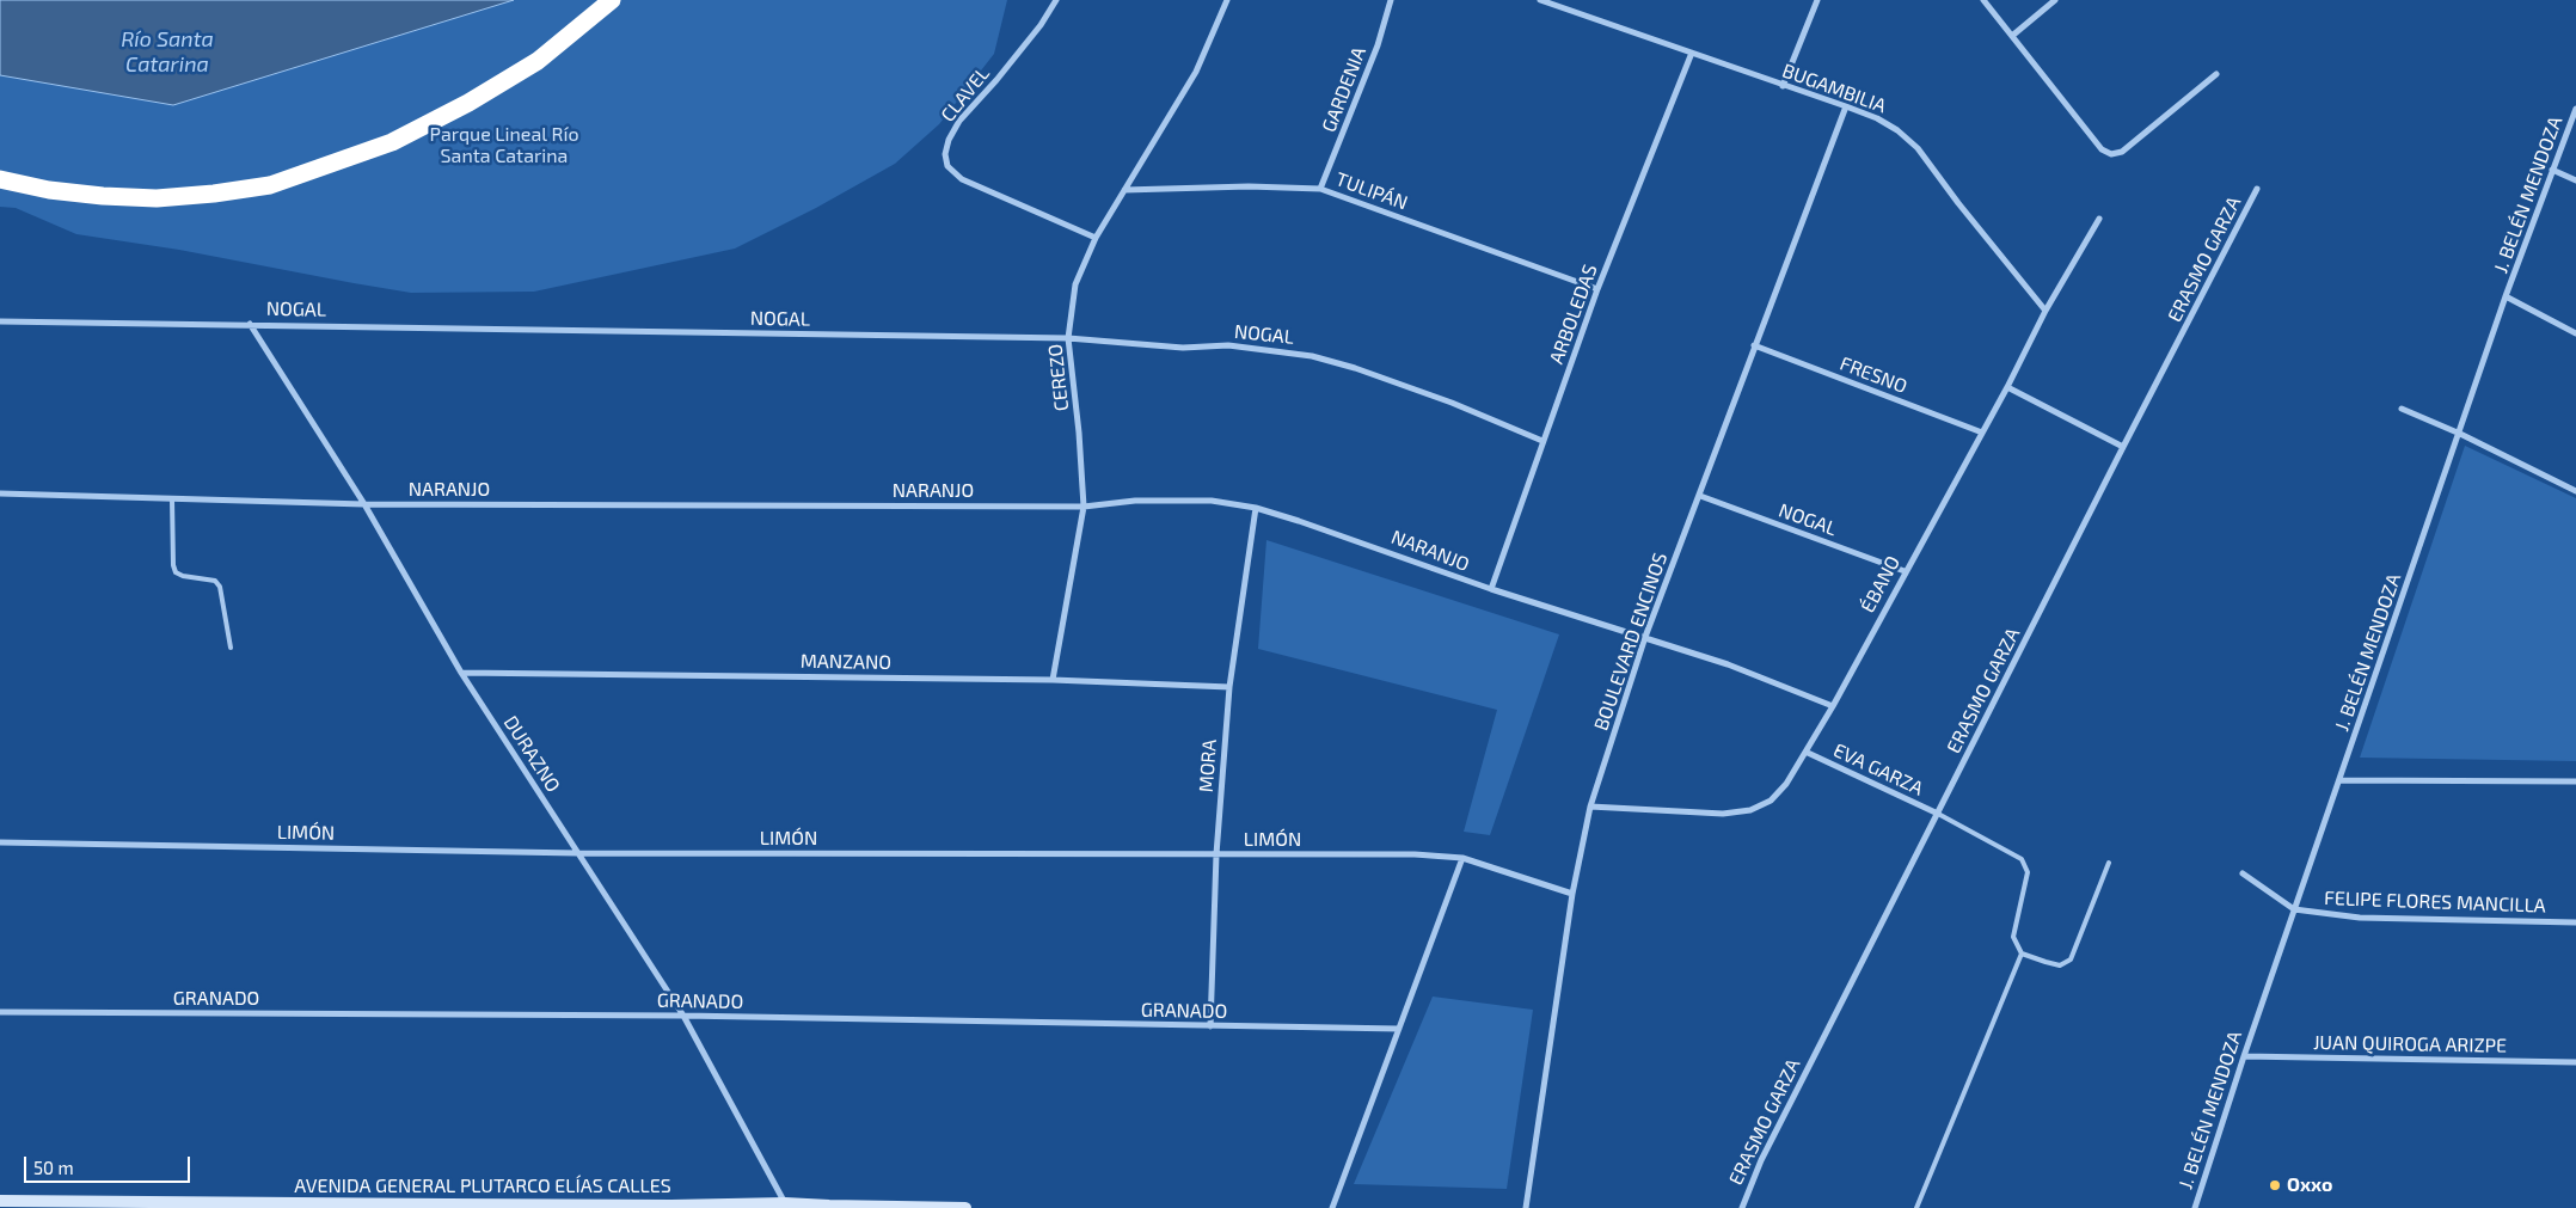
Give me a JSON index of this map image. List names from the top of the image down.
{
  "streets": {
    "street": [
      "BUGAMBILIA",
      "GARDENIA",
      "CLAVEL",
      "TULIPÁN",
      "J. BELÉN MENDOZA",
      "ERASMO GARZA",
      "NOGAL",
      "ARBOLEDAS",
      "FRESNO",
      "CEREZO",
      "NARANJO",
      "ÉBANO",
      "BOULEVARD ENCINOS",
      "MANZANO",
      "DURAZNO",
      "MORA",
      "EVA GARZA",
      "LIMÓN",
      "FELIPE FLORES MANCILLA",
      "GRANADO",
      "JUAN QUIROGA ARIZPE",
      "AVENIDA GENERAL PLUTARCO ELÍAS CALLES"
    ]
  },
  "crossings": [
    ["BUGAMBILIA", "ARBOLEDAS"],
    ["BUGAMBILIA", "ÉBANO"],
    ["BUGAMBILIA", "BOULEVARD ENCINOS"],
    ["GARDENIA", "TULIPÁN"],
    ["CLAVEL", "CEREZO"],
    ["TULIPÁN", "ARBOLEDAS"],
    ["TULIPÁN", "CEREZO"],
    ["J. BELÉN MENDOZA", "FELIPE FLORES MANCILLA"],
    ["J. BELÉN MENDOZA", "JUAN QUIROGA ARIZPE"],
    ["ERASMO GARZA", "EVA GARZA"],
    ["NOGAL", "ARBOLEDAS"],
    ["NOGAL", "CEREZO"],
    ["NOGAL", "ÉBANO"],
    ["NOGAL", "BOULEVARD ENCINOS"],
    ["NOGAL", "DURAZNO"],
    ["ARBOLEDAS", "NARANJO"],
    ["FRESNO", "ÉBANO"],
    ["FRESNO", "BOULEVARD ENCINOS"],
    ["CEREZO", "NARANJO"],
    ["CEREZO", "MANZANO"],
    ["NARANJO", "ÉBANO"],
    ["NARANJO", "BOULEVARD ENCINOS"],
    ["NARANJO", "DURAZNO"],
    ["NARANJO", "MORA"],
    ["ÉBANO", "BOULEVARD ENCINOS"],
    ["ÉBANO", "EVA GARZA"],
    ["BOULEVARD ENCINOS", "LIMÓN"],
    ["MANZANO", "DURAZNO"],
    ["MANZANO", "MORA"],
    ["DURAZNO", "LIMÓN"],
    ["DURAZNO", "GRANADO"],
    ["DURAZNO", "AVENIDA GENERAL PLUTARCO ELÍAS CALLES"],
    ["MORA", "LIMÓN"],
    ["MORA", "GRANADO"]
  ],
  "water": ["Río Santa Catarina"],
  "parks": ["Parque Lineal Río Santa Catarina"],
  "places": ["Oxxo"],
  "scale_bar": "50 m"
}
